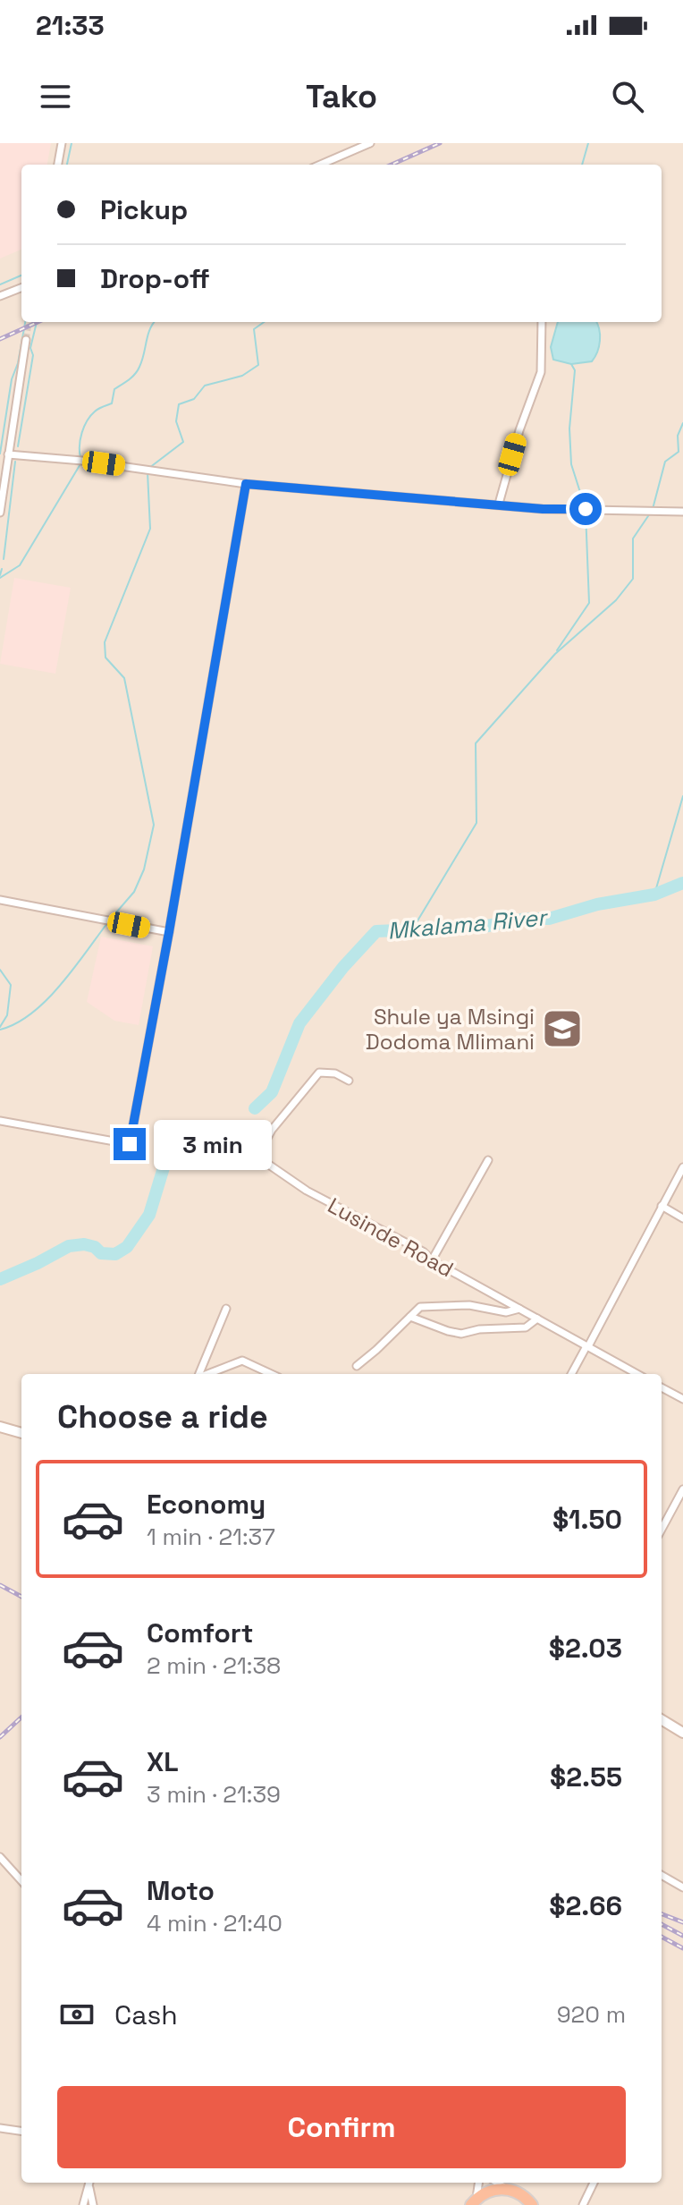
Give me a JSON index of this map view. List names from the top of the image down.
{
  "streets": {
    "street": ["Lusinde Road"]
  },
  "water": ["Mkalama River"],
  "places": {
    "school or university": ["Shule ya Msingi Dodoma Mlimani"]
  },
  "page": {
    "status": "21:33",
    "header": "Tako",
    "banner": ["Pickup", "Drop-off"],
    "bubble": "3 min",
    "heading": "Choose a ride",
    "list": [
      {
        "name": "Economy",
        "note": "1 min · 21:37",
        "value": "$1.50"
      },
      {
        "name": "Comfort",
        "note": "2 min · 21:38",
        "value": "$2.03"
      },
      {
        "name": "XL",
        "note": "3 min · 21:39",
        "value": "$2.55"
      },
      {
        "name": "Moto",
        "note": "4 min · 21:40",
        "value": "$2.66"
      }
    ],
    "pay": ["Cash", "920 m"],
    "buttons": "Confirm"
  }
}
